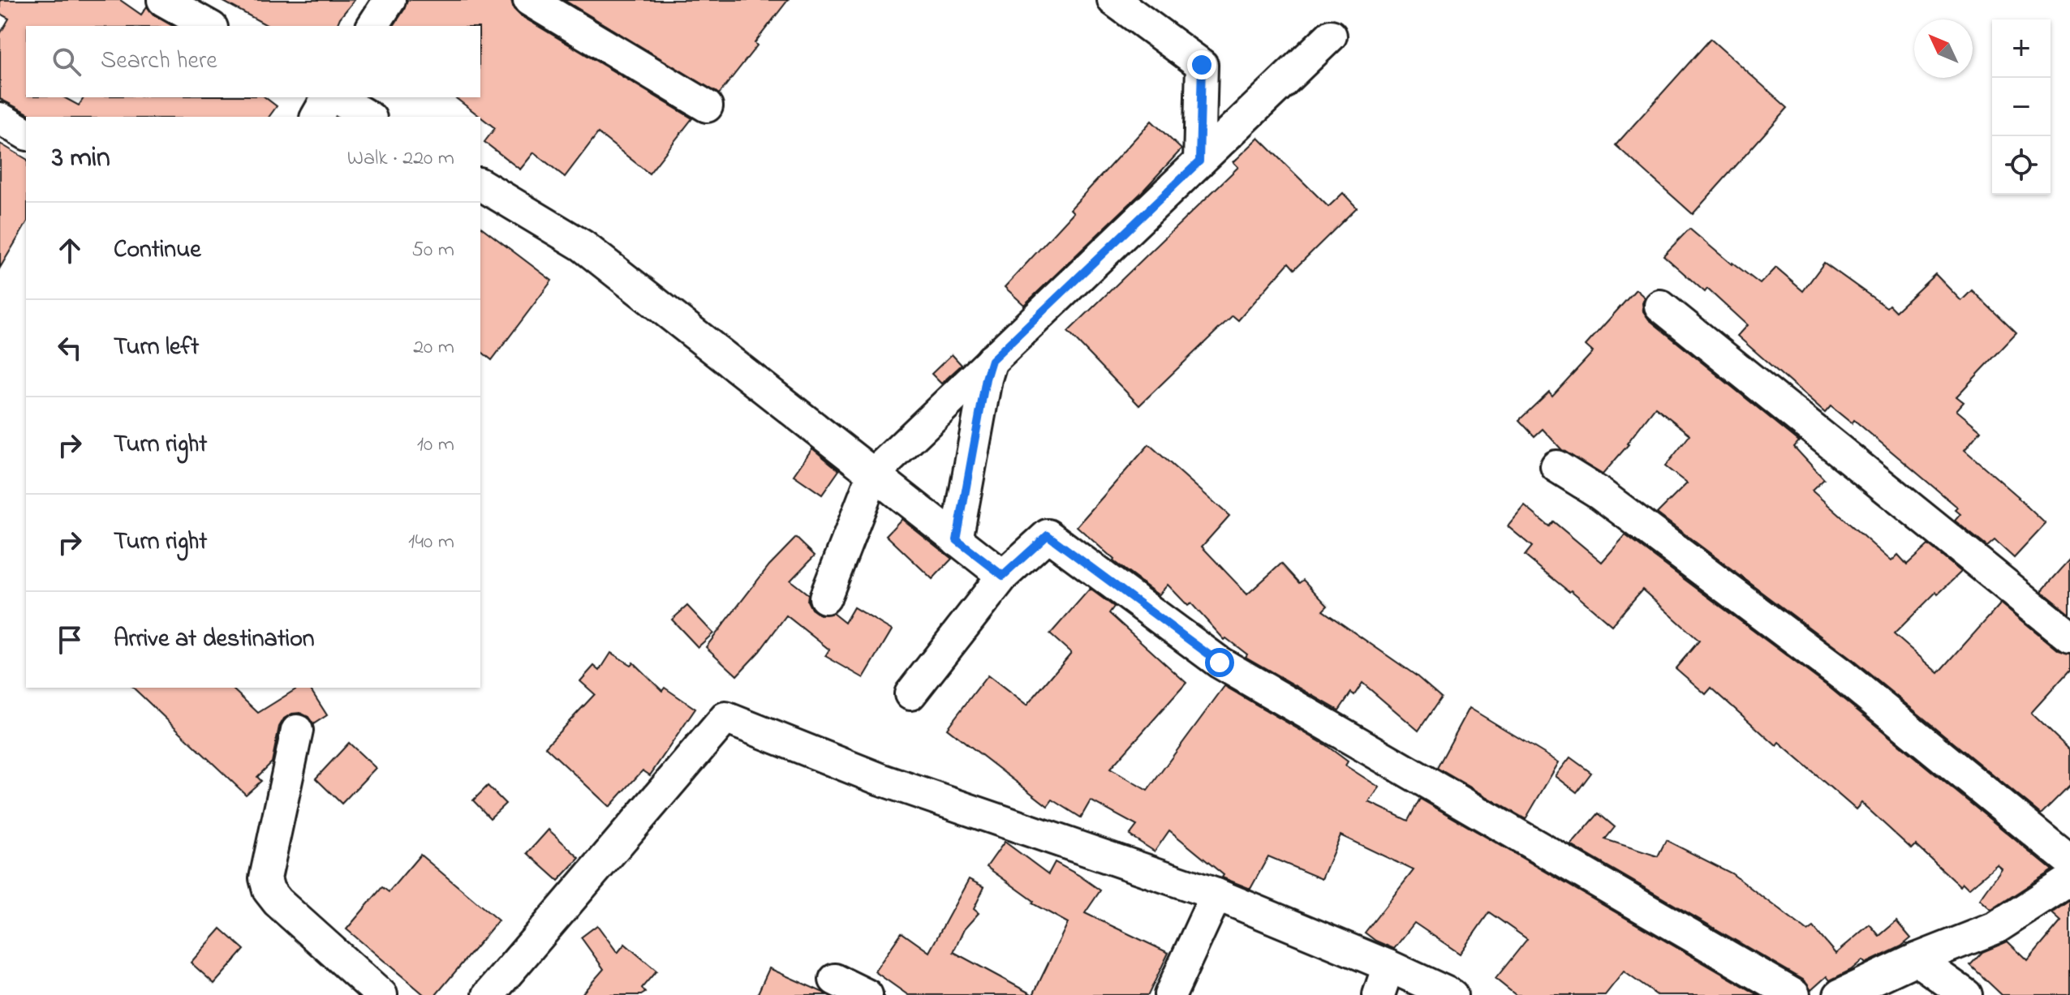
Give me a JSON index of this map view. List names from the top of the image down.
{
  "north": "top left",
  "page": {
    "map_buttons": ["+", "−"],
    "search": "Search here",
    "heading": ["3 min", "Walk · 220 m"],
    "list": [
      ["Continue", "50 m"],
      ["Turn left", "20 m"],
      ["Turn right", "10 m"],
      ["Turn right", "140 m"],
      "Arrive at destination"
    ]
  }
}
